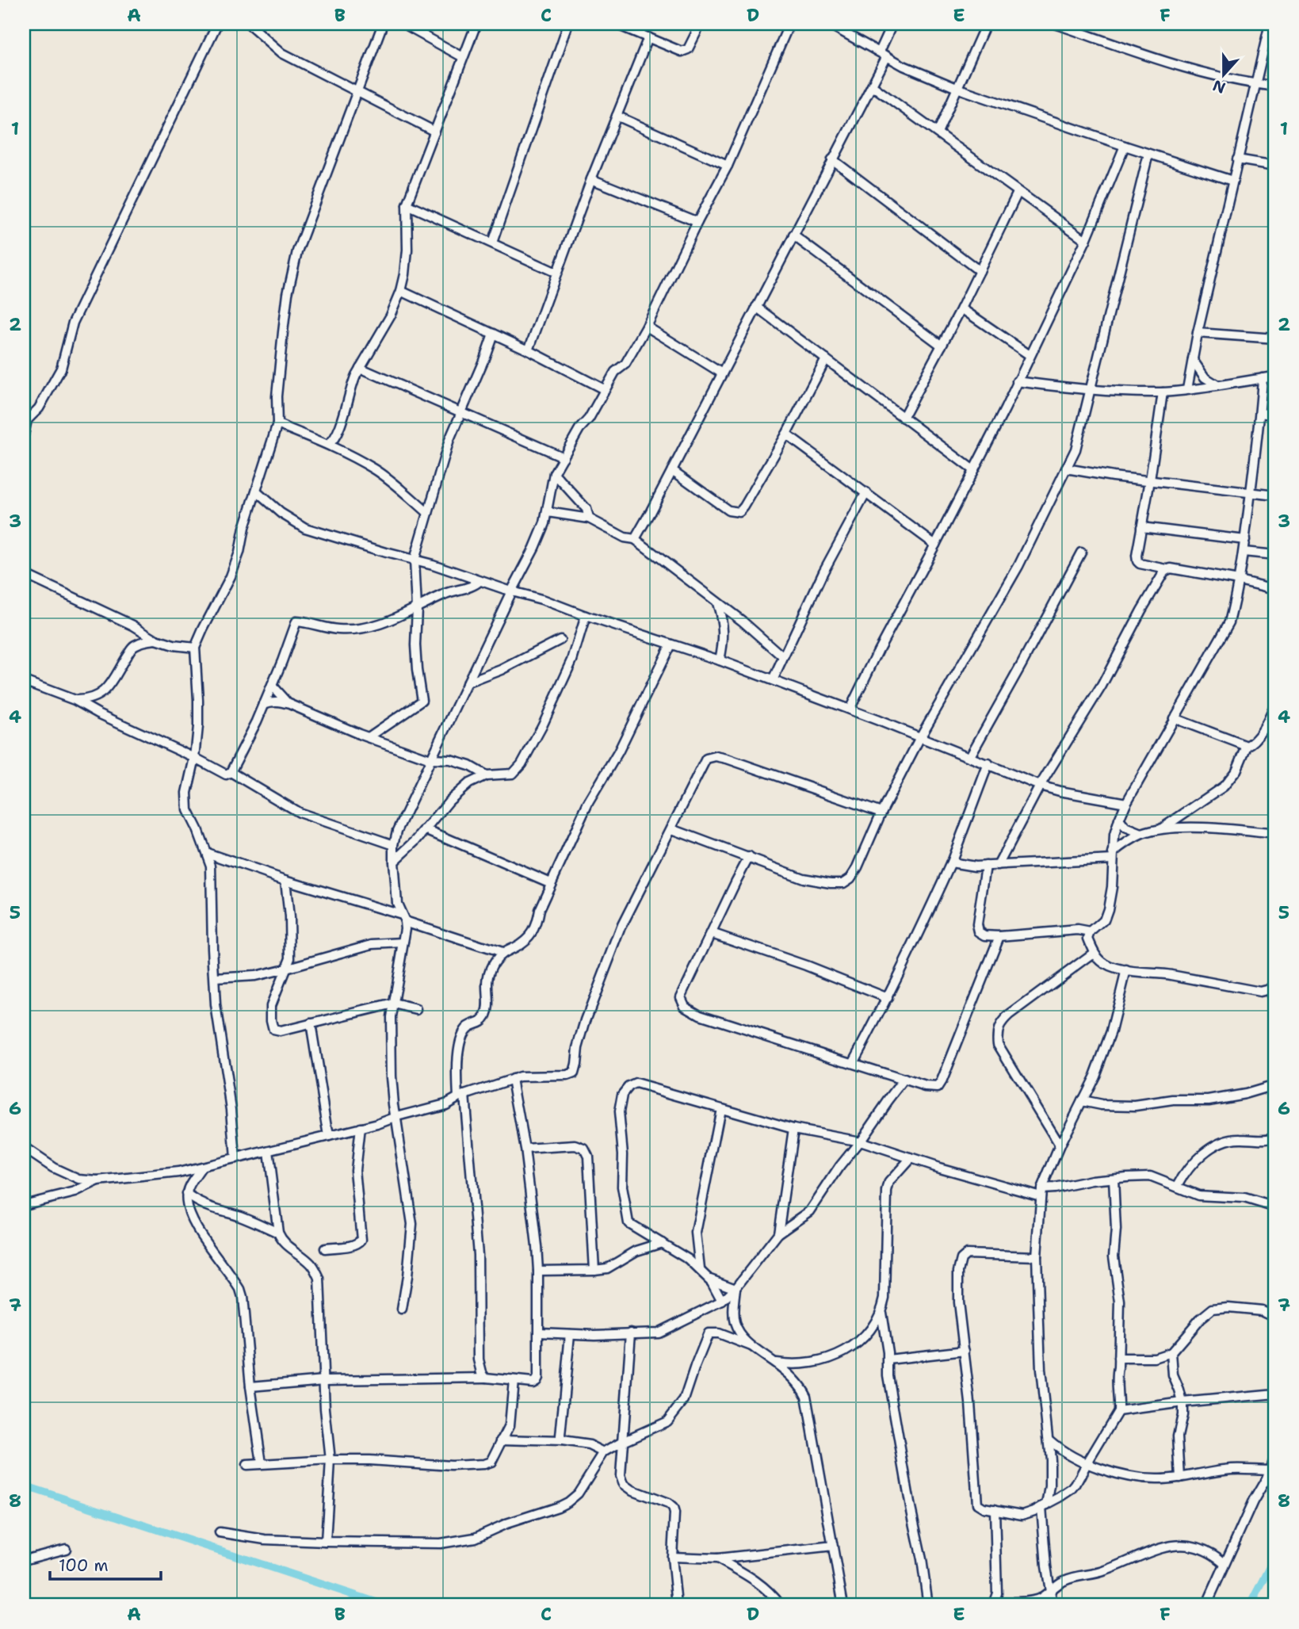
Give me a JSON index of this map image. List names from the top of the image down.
{
  "scale_bar": "100 m",
  "north": "bottom",
  "grid": {
    "columns": [
      "A",
      "B",
      "C",
      "D",
      "E",
      "F"
    ],
    "rows": [
      "1",
      "2",
      "3",
      "4",
      "5",
      "6",
      "7",
      "8"
    ]
  }
}
